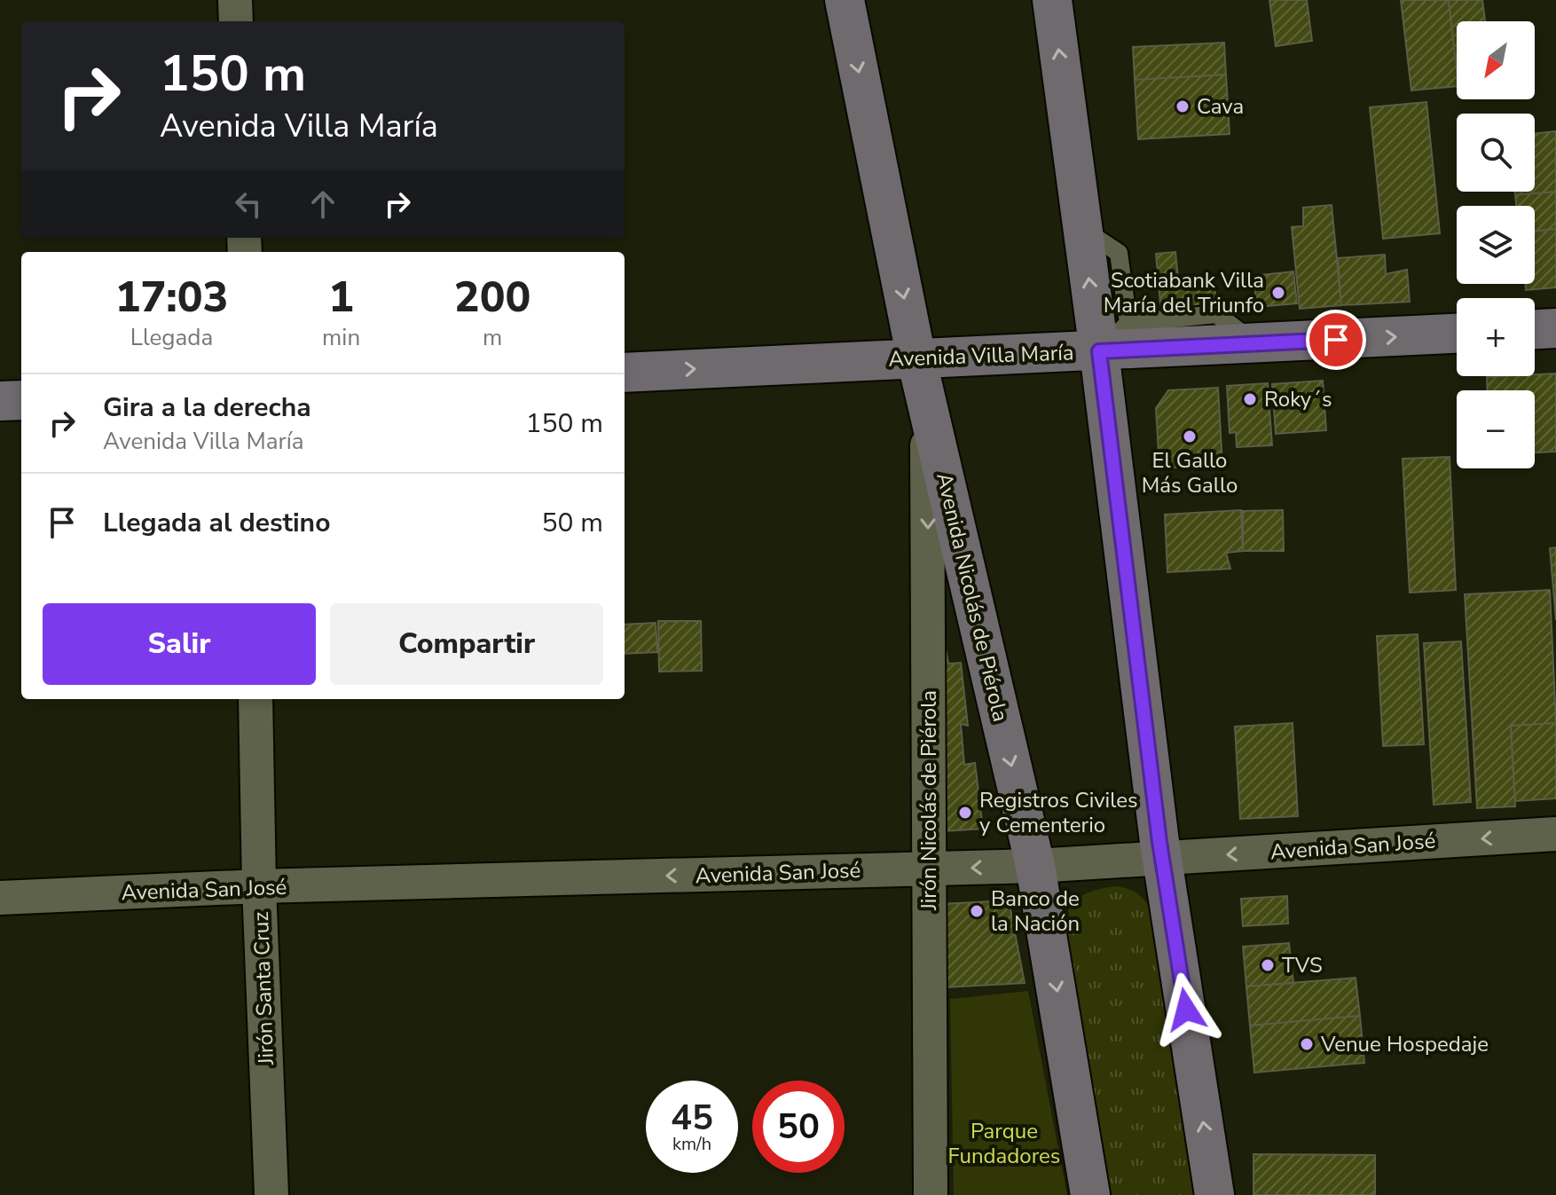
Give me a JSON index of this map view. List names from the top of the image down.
{
  "streets": {
    "main road": ["Avenida Villa María", "Avenida Nicolás de Piérola"],
    "street": ["Jirón Nicolás de Piérola", "Avenida San José", "Jirón Santa Cruz"]
  },
  "crossings": [
    ["Avenida Villa María", "Avenida Nicolás de Piérola"],
    ["Avenida Nicolás de Piérola", "Jirón Nicolás de Piérola"],
    ["Avenida Nicolás de Piérola", "Avenida San José"],
    ["Jirón Nicolás de Piérola", "Avenida San José"],
    ["Avenida San José", "Jirón Santa Cruz"]
  ],
  "one_way": ["Avenida Villa María", "Jirón Nicolás de Piérola", "Avenida San José"],
  "parks": ["Parque Fundadores"],
  "places": [
    "Cava",
    "Scotiabank Villa María del Triunfo",
    "Roky´s",
    "El Gallo Más Gallo",
    "Registros Civiles y Cementerio",
    "Banco de la Nación",
    "TVS",
    "Venue Hospedaje"
  ],
  "north": "bottom left",
  "page": {
    "map_buttons": ["+", "−"],
    "turn": ["150 m", "Avenida Villa María"],
    "eta": [
      "17:03",
      "Llegada",
      "1",
      "min",
      "200",
      "m"
    ],
    "list": [
      {
        "name": "Gira a la derecha",
        "note": "Avenida Villa María",
        "value": "150 m"
      },
      {
        "name": "Llegada al destino",
        "value": "50 m"
      }
    ],
    "buttons": ["Salir", "Compartir"],
    "speed": "45 km/h",
    "limit": "50"
  }
}
